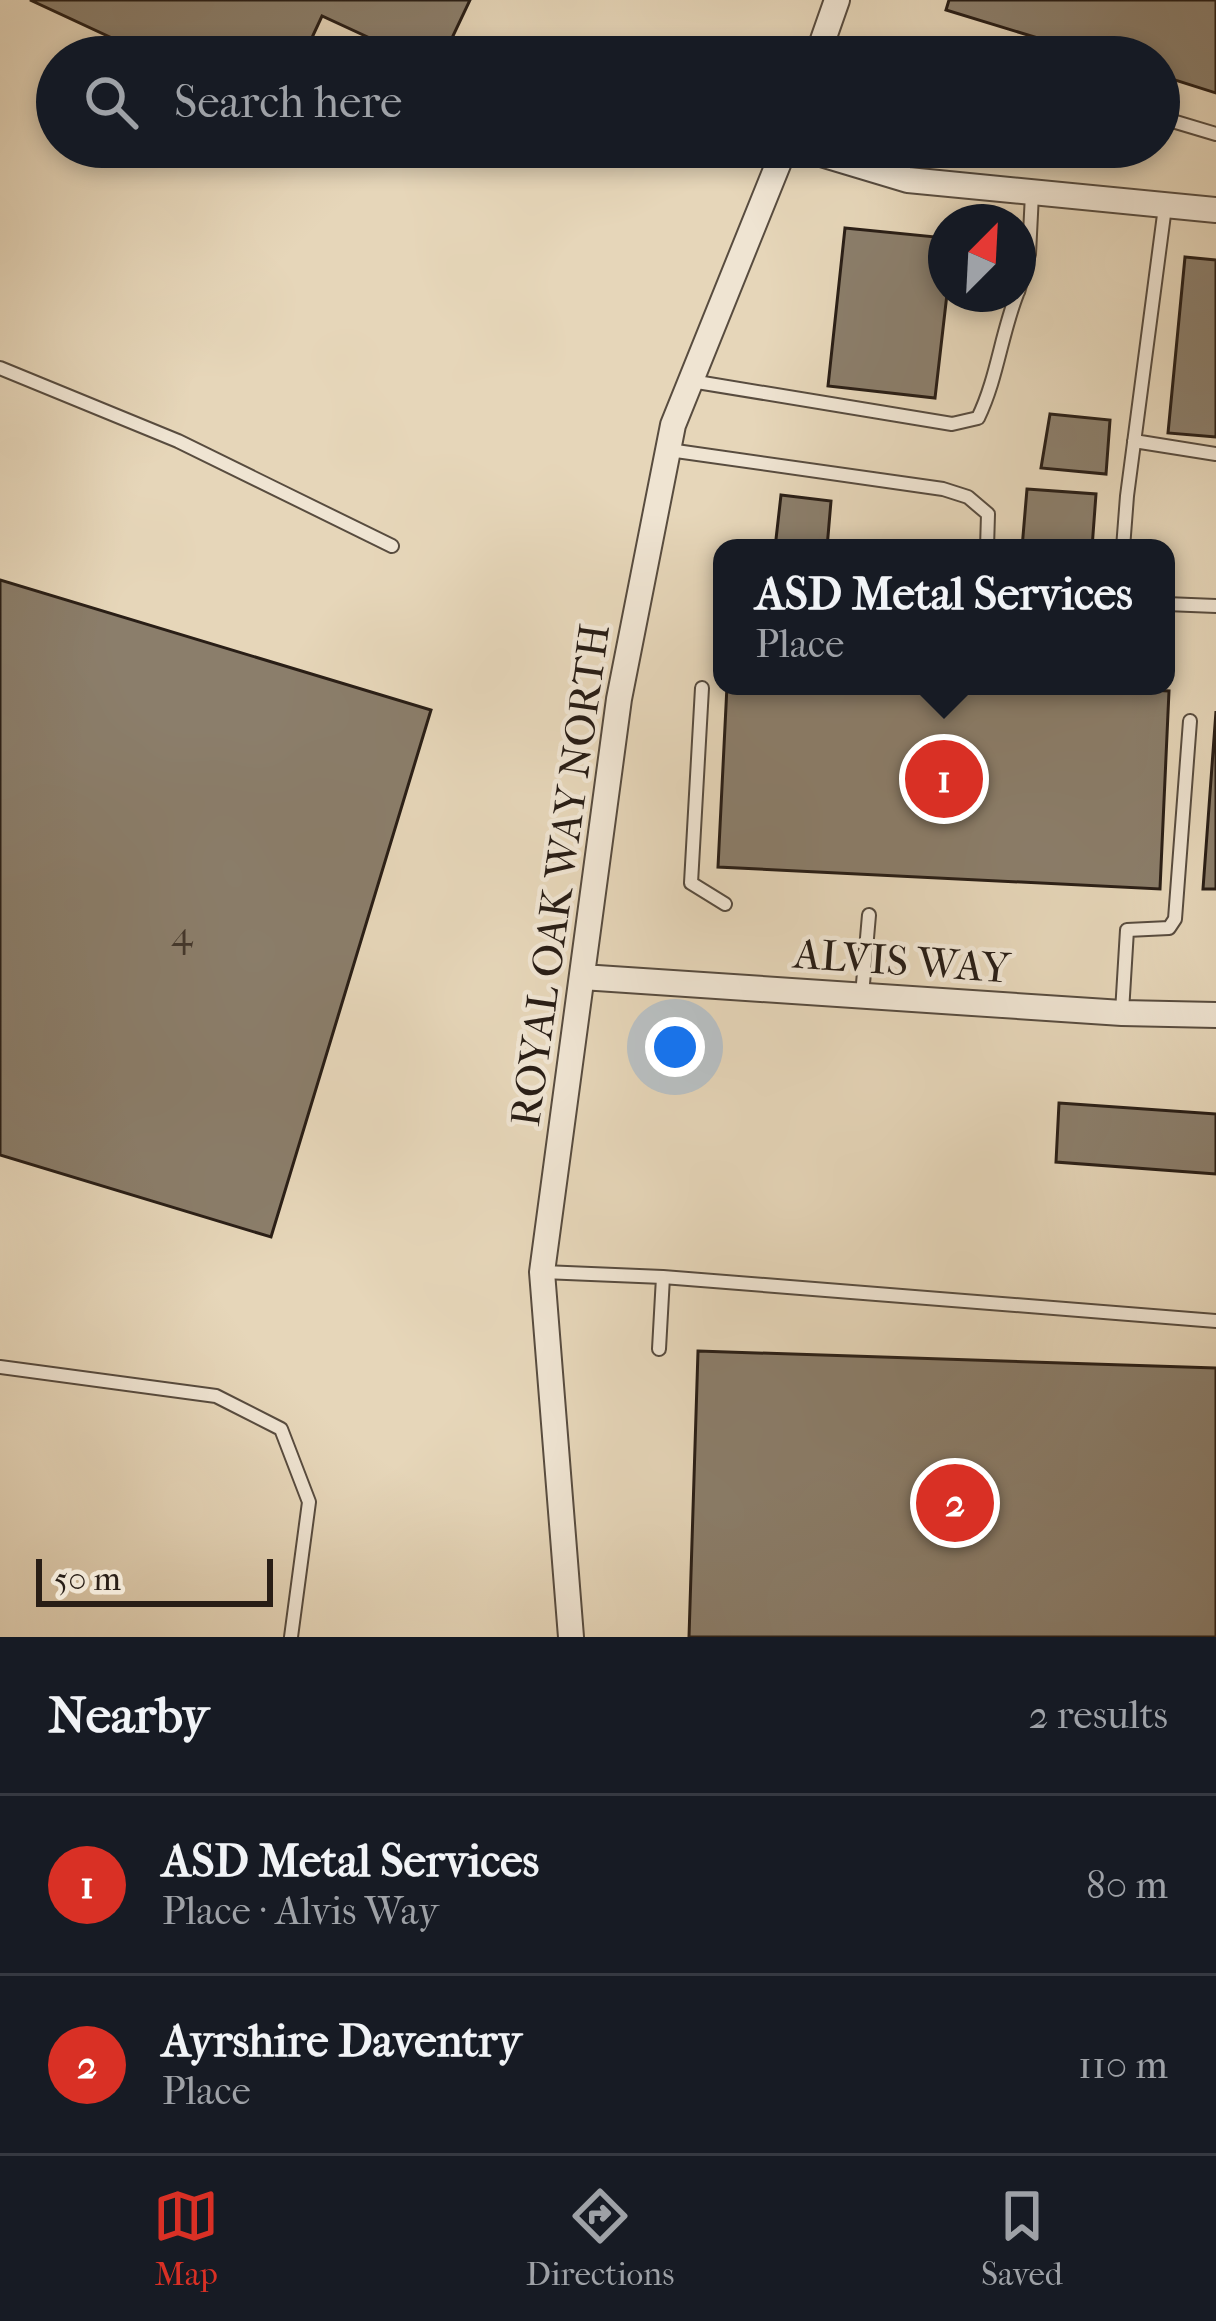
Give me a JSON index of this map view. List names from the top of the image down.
{
  "streets": {
    "street": ["ROYAL OAK WAY NORTH", "ALVIS WAY"]
  },
  "crossings": [
    ["ROYAL OAK WAY NORTH", "ALVIS WAY"]
  ],
  "house_numbers": ["4"],
  "scale_bar": "50 m",
  "north": "top right",
  "page": {
    "search": "Search here",
    "popup": ["ASD Metal Services", "Place"],
    "pins": ["1", "2"],
    "scale": "50 m",
    "heading": ["Nearby", "2 results"],
    "list": [
      {
        "mark": "1",
        "name": "ASD Metal Services",
        "note": "Place · Alvis Way",
        "value": "80 m"
      },
      {
        "mark": "2",
        "name": "Ayrshire Daventry",
        "note": "Place",
        "value": "110 m"
      }
    ],
    "nav": ["Map", "Directions", "Saved"]
  }
}
